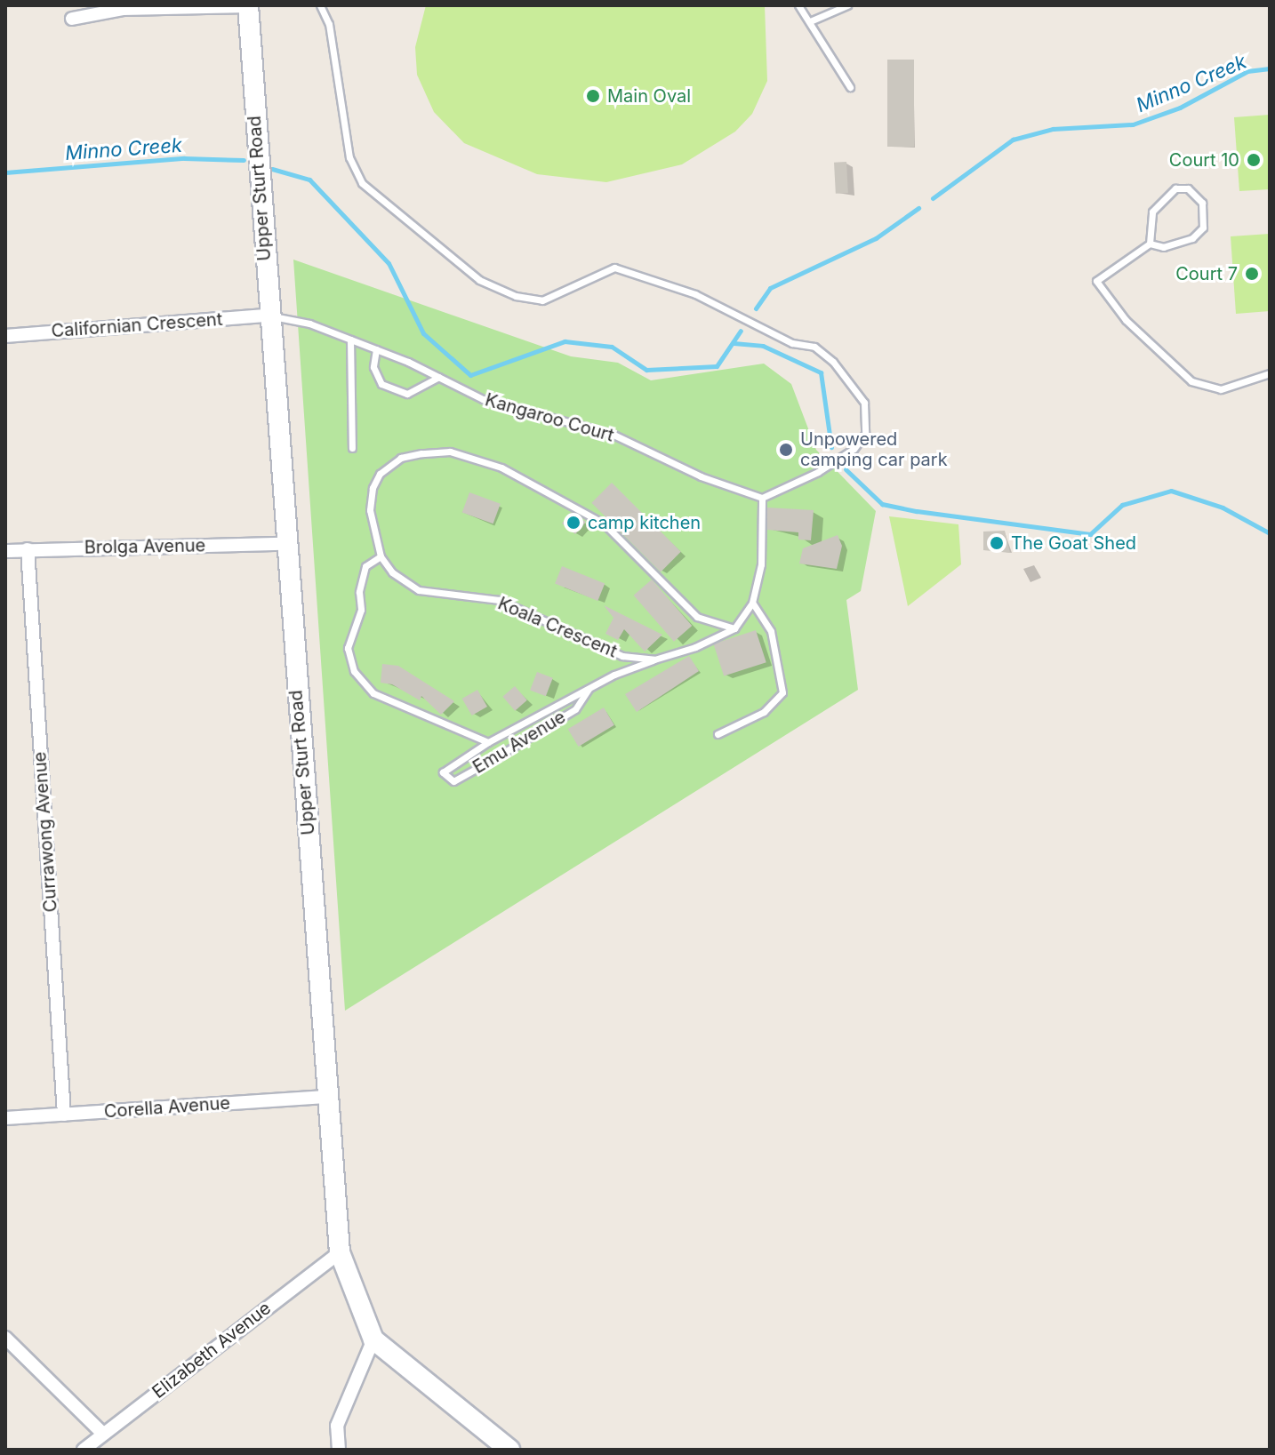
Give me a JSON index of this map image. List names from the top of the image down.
{
  "streets": {
    "main road": ["Upper Sturt Road"],
    "street": [
      "Californian Crescent",
      "Brolga Avenue",
      "Currawong Avenue",
      "Corella Avenue",
      "Elizabeth Avenue"
    ],
    "lane": ["Kangaroo Court", "Koala Crescent", "Emu Avenue"]
  },
  "crossings": [
    ["Upper Sturt Road", "Californian Crescent"],
    ["Upper Sturt Road", "Kangaroo Court"],
    ["Upper Sturt Road", "Brolga Avenue"],
    ["Upper Sturt Road", "Corella Avenue"],
    ["Upper Sturt Road", "Elizabeth Avenue"],
    ["Californian Crescent", "Kangaroo Court"],
    ["Brolga Avenue", "Currawong Avenue"],
    ["Koala Crescent", "Emu Avenue"],
    ["Currawong Avenue", "Corella Avenue"]
  ],
  "water": ["Minno Creek"],
  "places": [
    "Main Oval",
    "Court 10",
    "Court 7",
    "Unpowered camping car park",
    "camp kitchen",
    "The Goat Shed"
  ]
}
